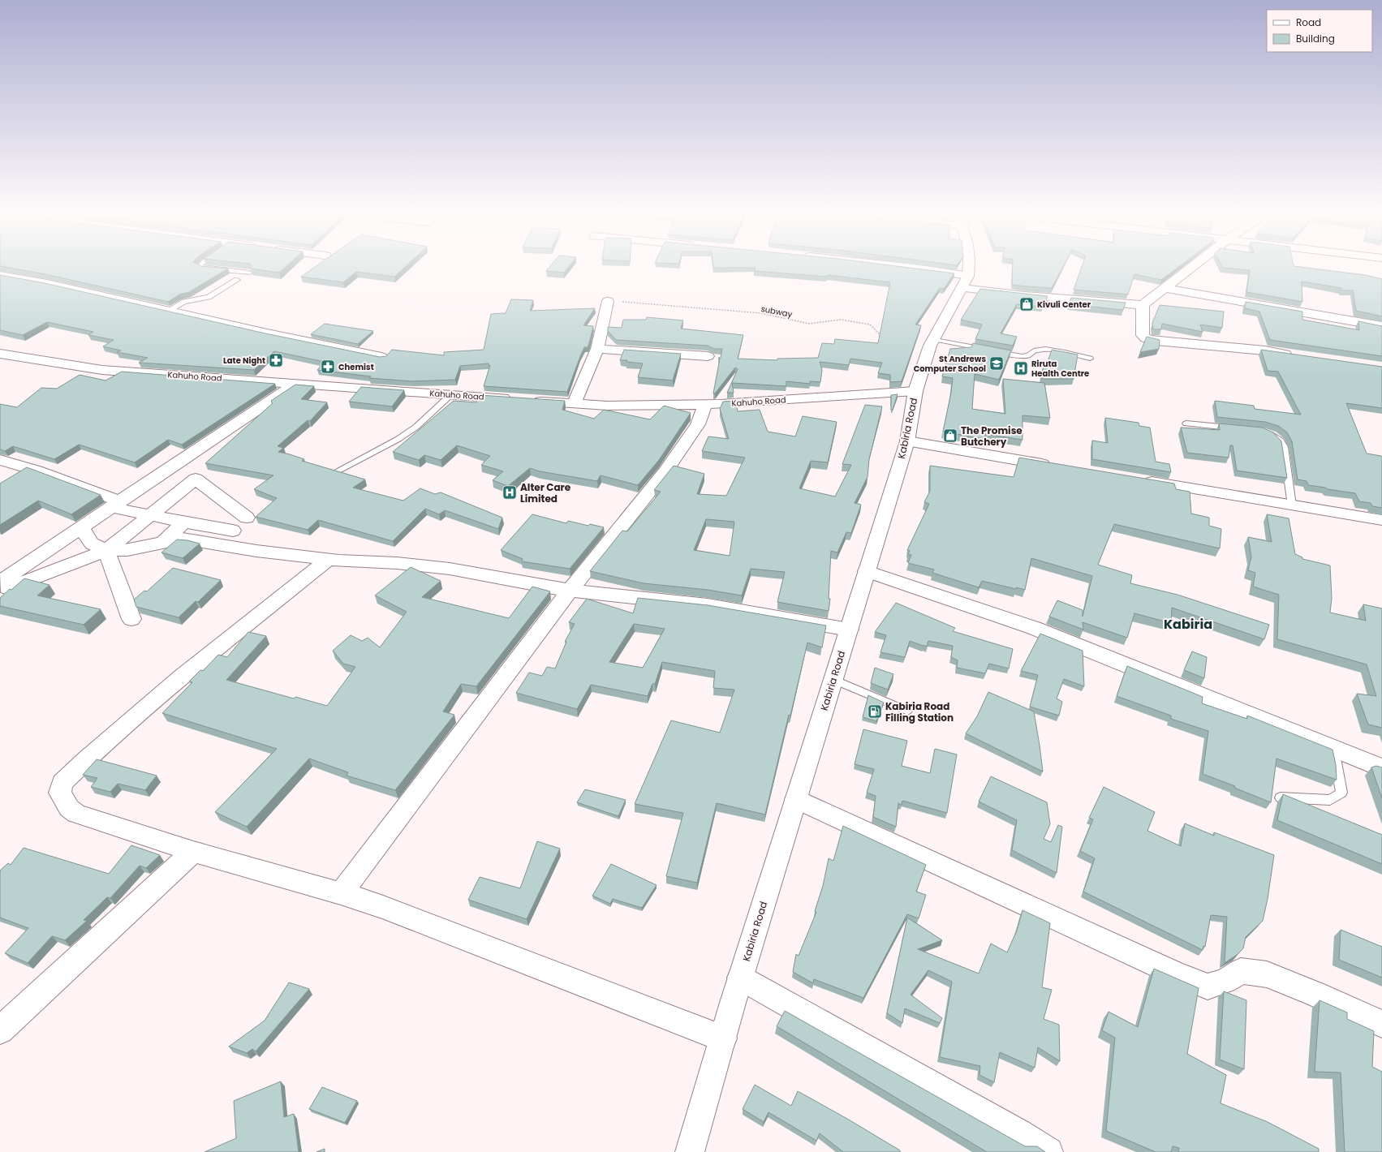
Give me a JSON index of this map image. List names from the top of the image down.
{
  "streets": {
    "street": ["Kahuho Road", "Kabiria Road"],
    "path": ["subway"]
  },
  "crossings": [
    ["Kahuho Road", "Kabiria Road"]
  ],
  "districts": ["Kabiria"],
  "places": {
    "shop": ["Kivuli Center", "The Promise Butchery"],
    "pharmacy": ["Late Night", "Chemist"],
    "school or university": ["St Andrews Computer School"],
    "hospital": ["Riruta Health Centre", "Alter Care Limited"],
    "fuel station": ["Kabiria Road Filling Station"]
  },
  "legend": ["Road", "Building"]
}
